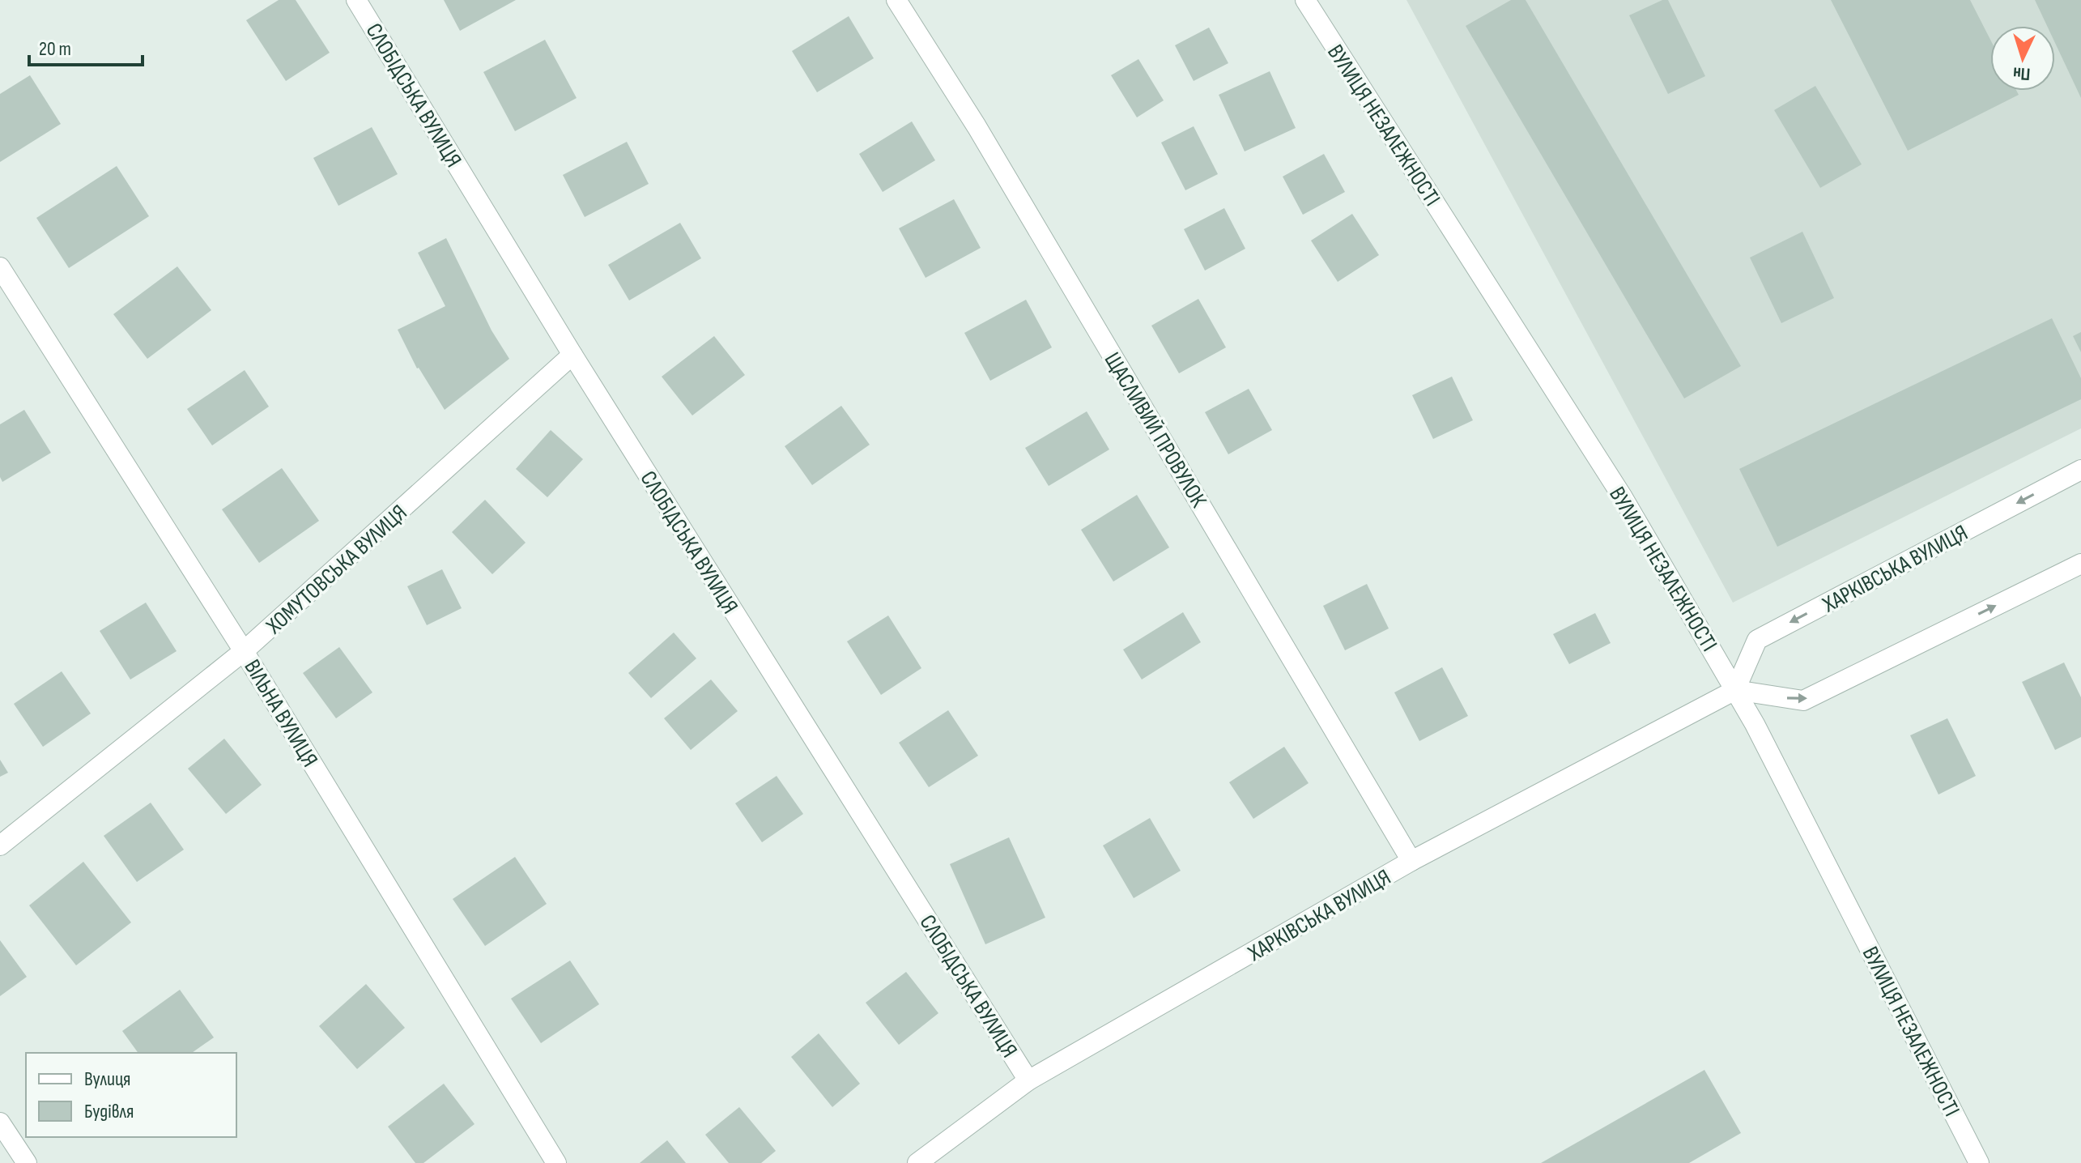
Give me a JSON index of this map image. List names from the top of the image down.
{
  "streets": {
    "street": [
      "СЛОБІДСЬКА ВУЛИЦЯ",
      "ВУЛИЦЯ НЕЗАЛЕЖНОСТІ",
      "ЩАСЛИВИЙ ПРОВУЛОК",
      "ХАРКІВСЬКА ВУЛИЦЯ",
      "ХОМУТОВСЬКА ВУЛИЦЯ",
      "ВІЛЬНА ВУЛИЦЯ"
    ]
  },
  "crossings": [
    ["СЛОБІДСЬКА ВУЛИЦЯ", "ХАРКІВСЬКА ВУЛИЦЯ"],
    ["СЛОБІДСЬКА ВУЛИЦЯ", "ХОМУТОВСЬКА ВУЛИЦЯ"],
    ["ВУЛИЦЯ НЕЗАЛЕЖНОСТІ", "ХАРКІВСЬКА ВУЛИЦЯ"],
    ["ЩАСЛИВИЙ ПРОВУЛОК", "ХАРКІВСЬКА ВУЛИЦЯ"],
    ["ХОМУТОВСЬКА ВУЛИЦЯ", "ВІЛЬНА ВУЛИЦЯ"]
  ],
  "legend": ["Вулиця", "Будівля"],
  "scale_bar": "20 m",
  "north": "bottom"
}
